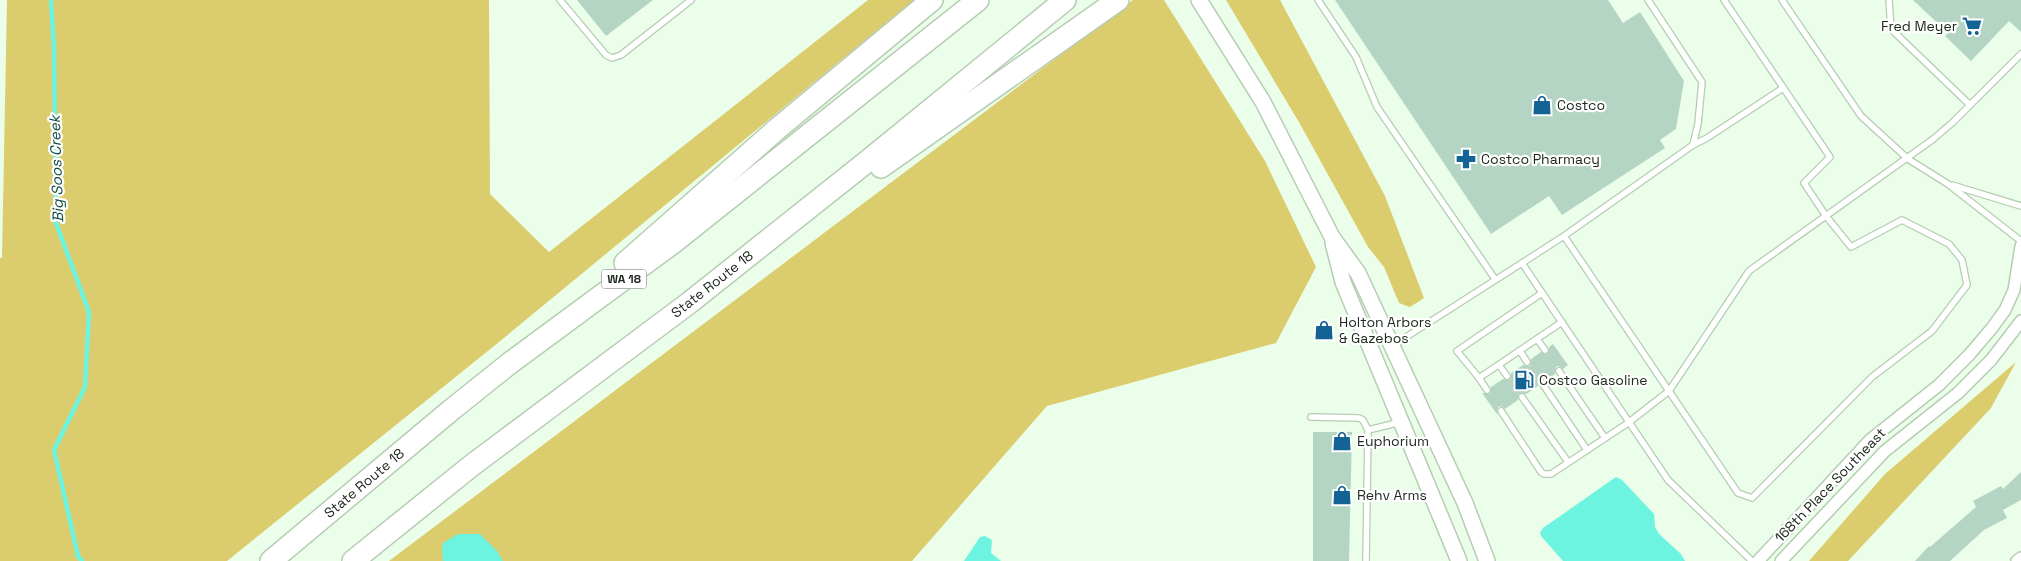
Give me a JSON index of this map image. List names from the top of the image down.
{
  "streets": {
    "highway": ["WA 18", "State Route 18"],
    "street": ["168th Place Southeast"]
  },
  "water": ["Big Soos Creek"],
  "places": {
    "supermarket": ["Fred Meyer"],
    "shop": [
      "Costco",
      "Holton Arbors & Gazebos",
      "Euphorium",
      "Rehv Arms"
    ],
    "pharmacy": ["Costco Pharmacy"],
    "fuel station": ["Costco Gasoline"]
  }
}
